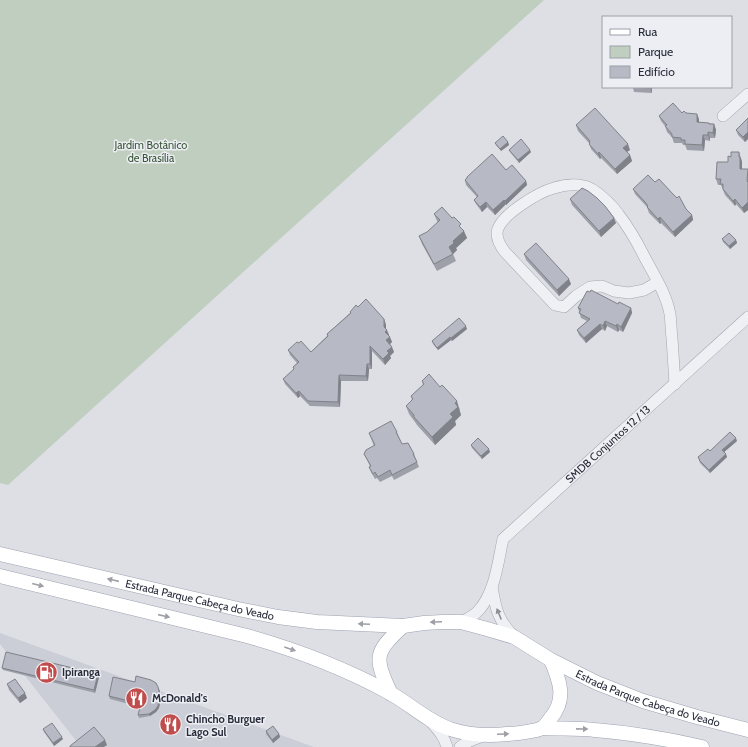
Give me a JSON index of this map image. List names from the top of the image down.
{
  "streets": {
    "main road": ["Estrada Parque Cabeça do Veado"],
    "street": ["SMDB Conjuntos 12 / 13"]
  },
  "crossings": [
    ["SMDB Conjuntos 12 / 13", "Estrada Parque Cabeça do Veado"]
  ],
  "parks": ["Jardim Botânico de Brasília"],
  "places": {
    "fuel station": ["Ipiranga"],
    "restaurant": ["McDonald's", "Chincho Burguer Lago Sul"]
  },
  "legend": ["Rua", "Parque", "Edifício"]
}
